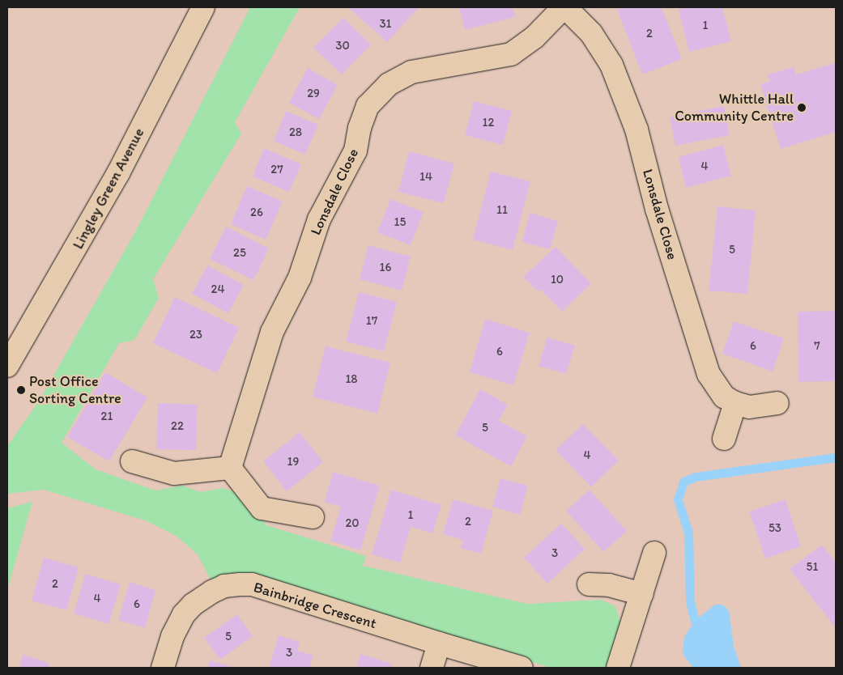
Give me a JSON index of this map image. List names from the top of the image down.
{
  "streets": {
    "street": ["Lingley Green Avenue", "Lonsdale Close", "Bainbridge Crescent"]
  },
  "places": ["Whittle Hall Community Centre", "Post Office Sorting Centre"],
  "house_numbers": [
    "31",
    "1",
    "2",
    "30",
    "29",
    "12",
    "28",
    "4",
    "27",
    "14",
    "11",
    "26",
    "15",
    "5",
    "25",
    "16",
    "10",
    "24",
    "17",
    "23",
    "6",
    "7",
    "6",
    "18",
    "21",
    "22",
    "5",
    "4",
    "19",
    "1",
    "2",
    "20",
    "53",
    "3",
    "51",
    "2",
    "4",
    "6",
    "5",
    "3"
  ]
}
